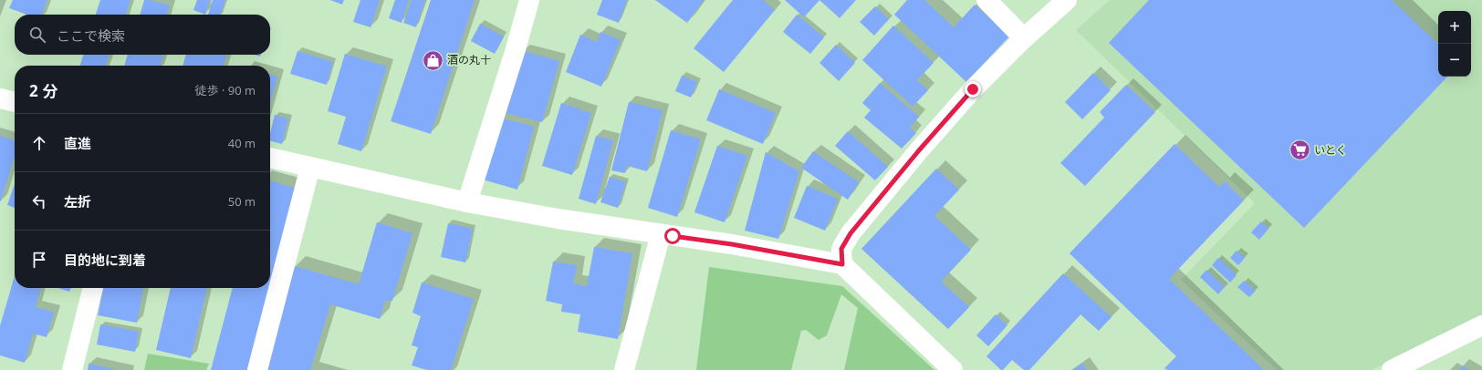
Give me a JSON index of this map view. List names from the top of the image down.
{
  "places": {
    "shop": ["酒の丸十"],
    "supermarket": ["いとく"]
  },
  "page": {
    "map_buttons": ["+", "−"],
    "search": "ここで検索",
    "heading": ["2 分", "徒歩 · 90 m"],
    "list": [
      ["直進", "40 m"],
      ["左折", "50 m"],
      "目的地に到着"
    ]
  }
}
